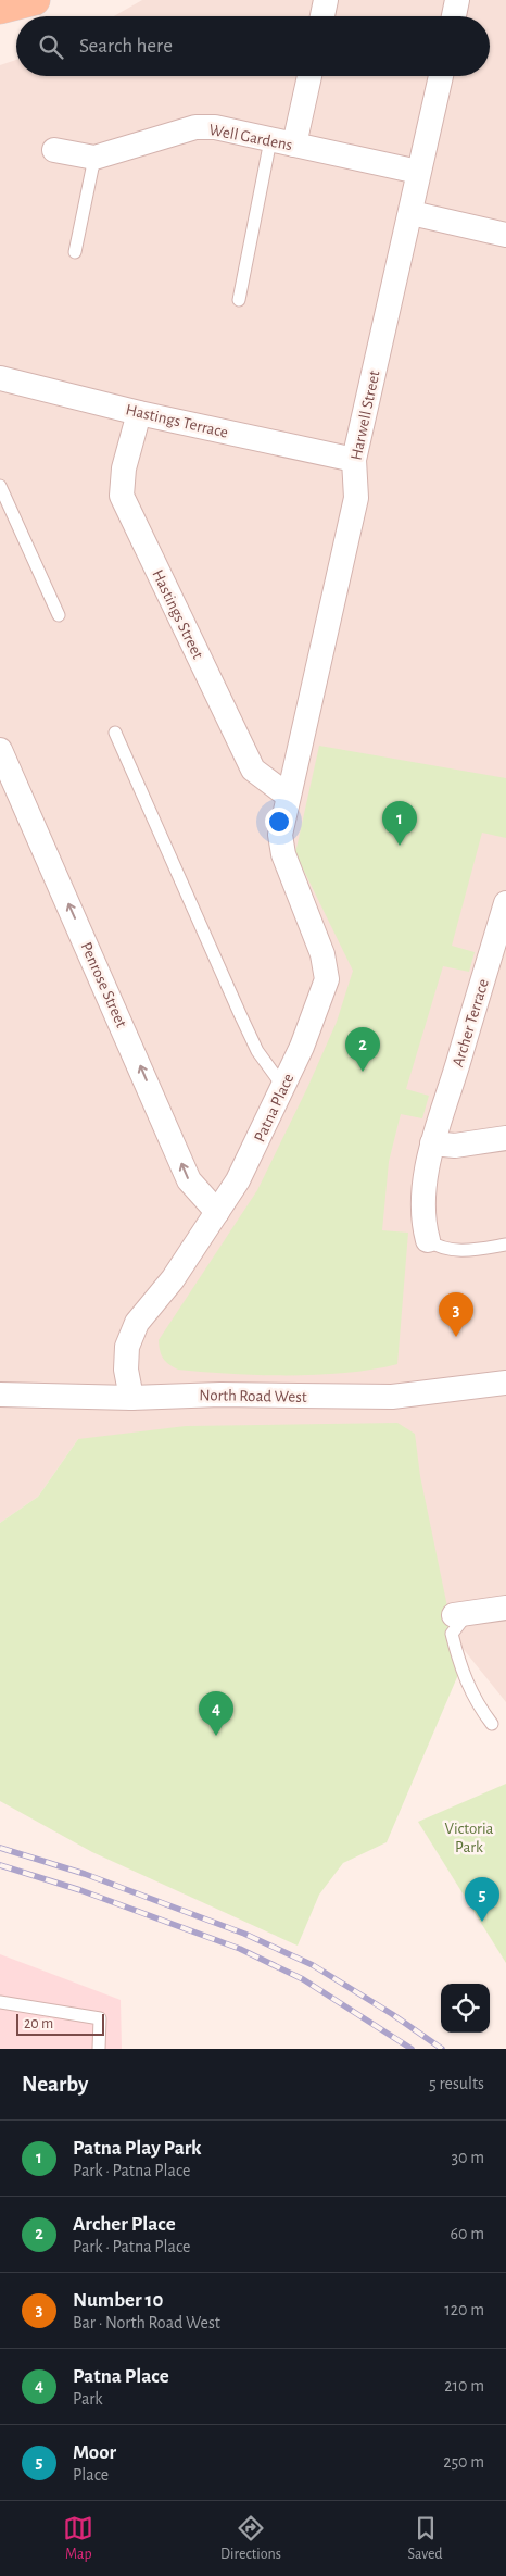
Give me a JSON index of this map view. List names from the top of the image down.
{
  "streets": {
    "street": [
      "Well Gardens",
      "Harwell Street",
      "Hastings Terrace",
      "Hastings Street",
      "Penrose Street",
      "Archer Terrace",
      "Patna Place",
      "North Road West"
    ]
  },
  "crossings": [
    ["Well Gardens", "Harwell Street"],
    ["Harwell Street", "Hastings Terrace"],
    ["Harwell Street", "Hastings Street"],
    ["Harwell Street", "Patna Place"],
    ["Hastings Terrace", "Hastings Street"],
    ["Hastings Street", "Patna Place"],
    ["Penrose Street", "Patna Place"],
    ["Patna Place", "North Road West"]
  ],
  "one_way": ["Penrose Street"],
  "parks": ["Victoria Park"],
  "scale_bar": "20 m",
  "page": {
    "search": "Search here",
    "pins": [
      "1",
      "2",
      "3",
      "4",
      "5"
    ],
    "scale": "20 m",
    "heading": ["Nearby", "5 results"],
    "list": [
      {
        "mark": "1",
        "name": "Patna Play Park",
        "note": "Park · Patna Place",
        "value": "30 m"
      },
      {
        "mark": "2",
        "name": "Archer Place",
        "note": "Park · Patna Place",
        "value": "60 m"
      },
      {
        "mark": "3",
        "name": "Number 10",
        "note": "Bar · North Road West",
        "value": "120 m"
      },
      {
        "mark": "4",
        "name": "Patna Place",
        "note": "Park",
        "value": "210 m"
      },
      {
        "mark": "5",
        "name": "Moor",
        "note": "Place",
        "value": "250 m"
      }
    ],
    "nav": ["Map", "Directions", "Saved"]
  }
}
